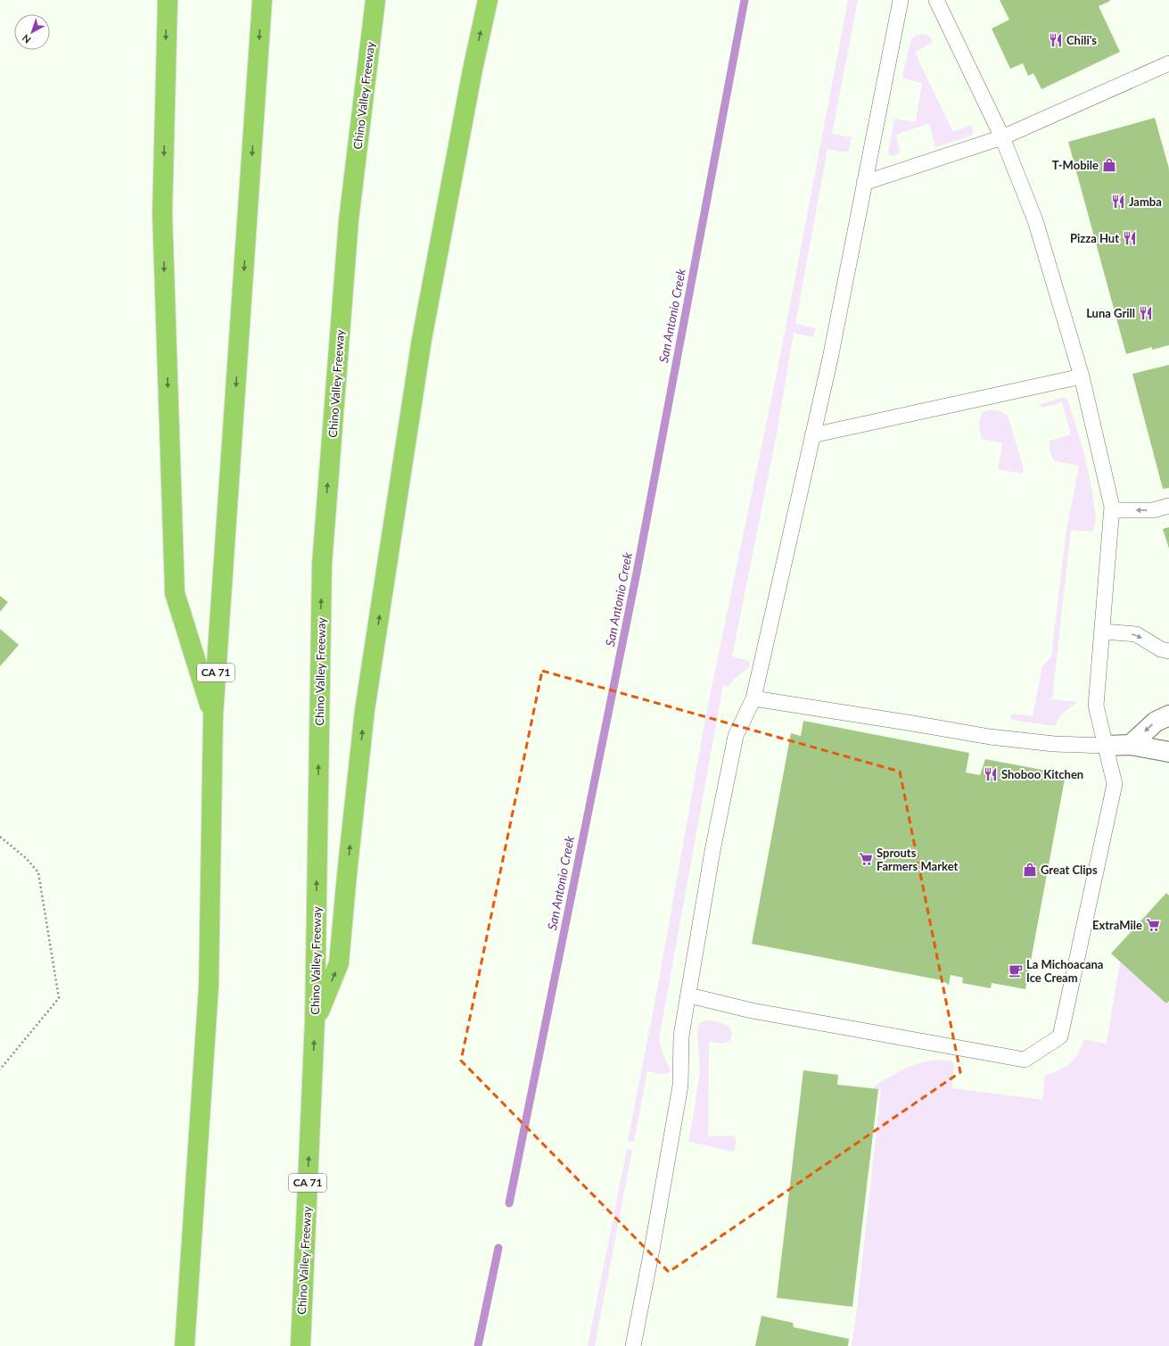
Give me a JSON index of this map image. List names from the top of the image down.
{
  "streets": {
    "highway": ["Chino Valley Freeway", "CA 71"]
  },
  "water": ["San Antonio Creek"],
  "places": {
    "restaurant": [
      "Chili's",
      "Jamba",
      "Pizza Hut",
      "Luna Grill",
      "Shoboo Kitchen"
    ],
    "shop": ["T-Mobile", "Great Clips"],
    "supermarket": ["Sprouts Farmers Market", "ExtraMile"],
    "cafe": ["La Michoacana Ice Cream"]
  },
  "north": "bottom left"
}
